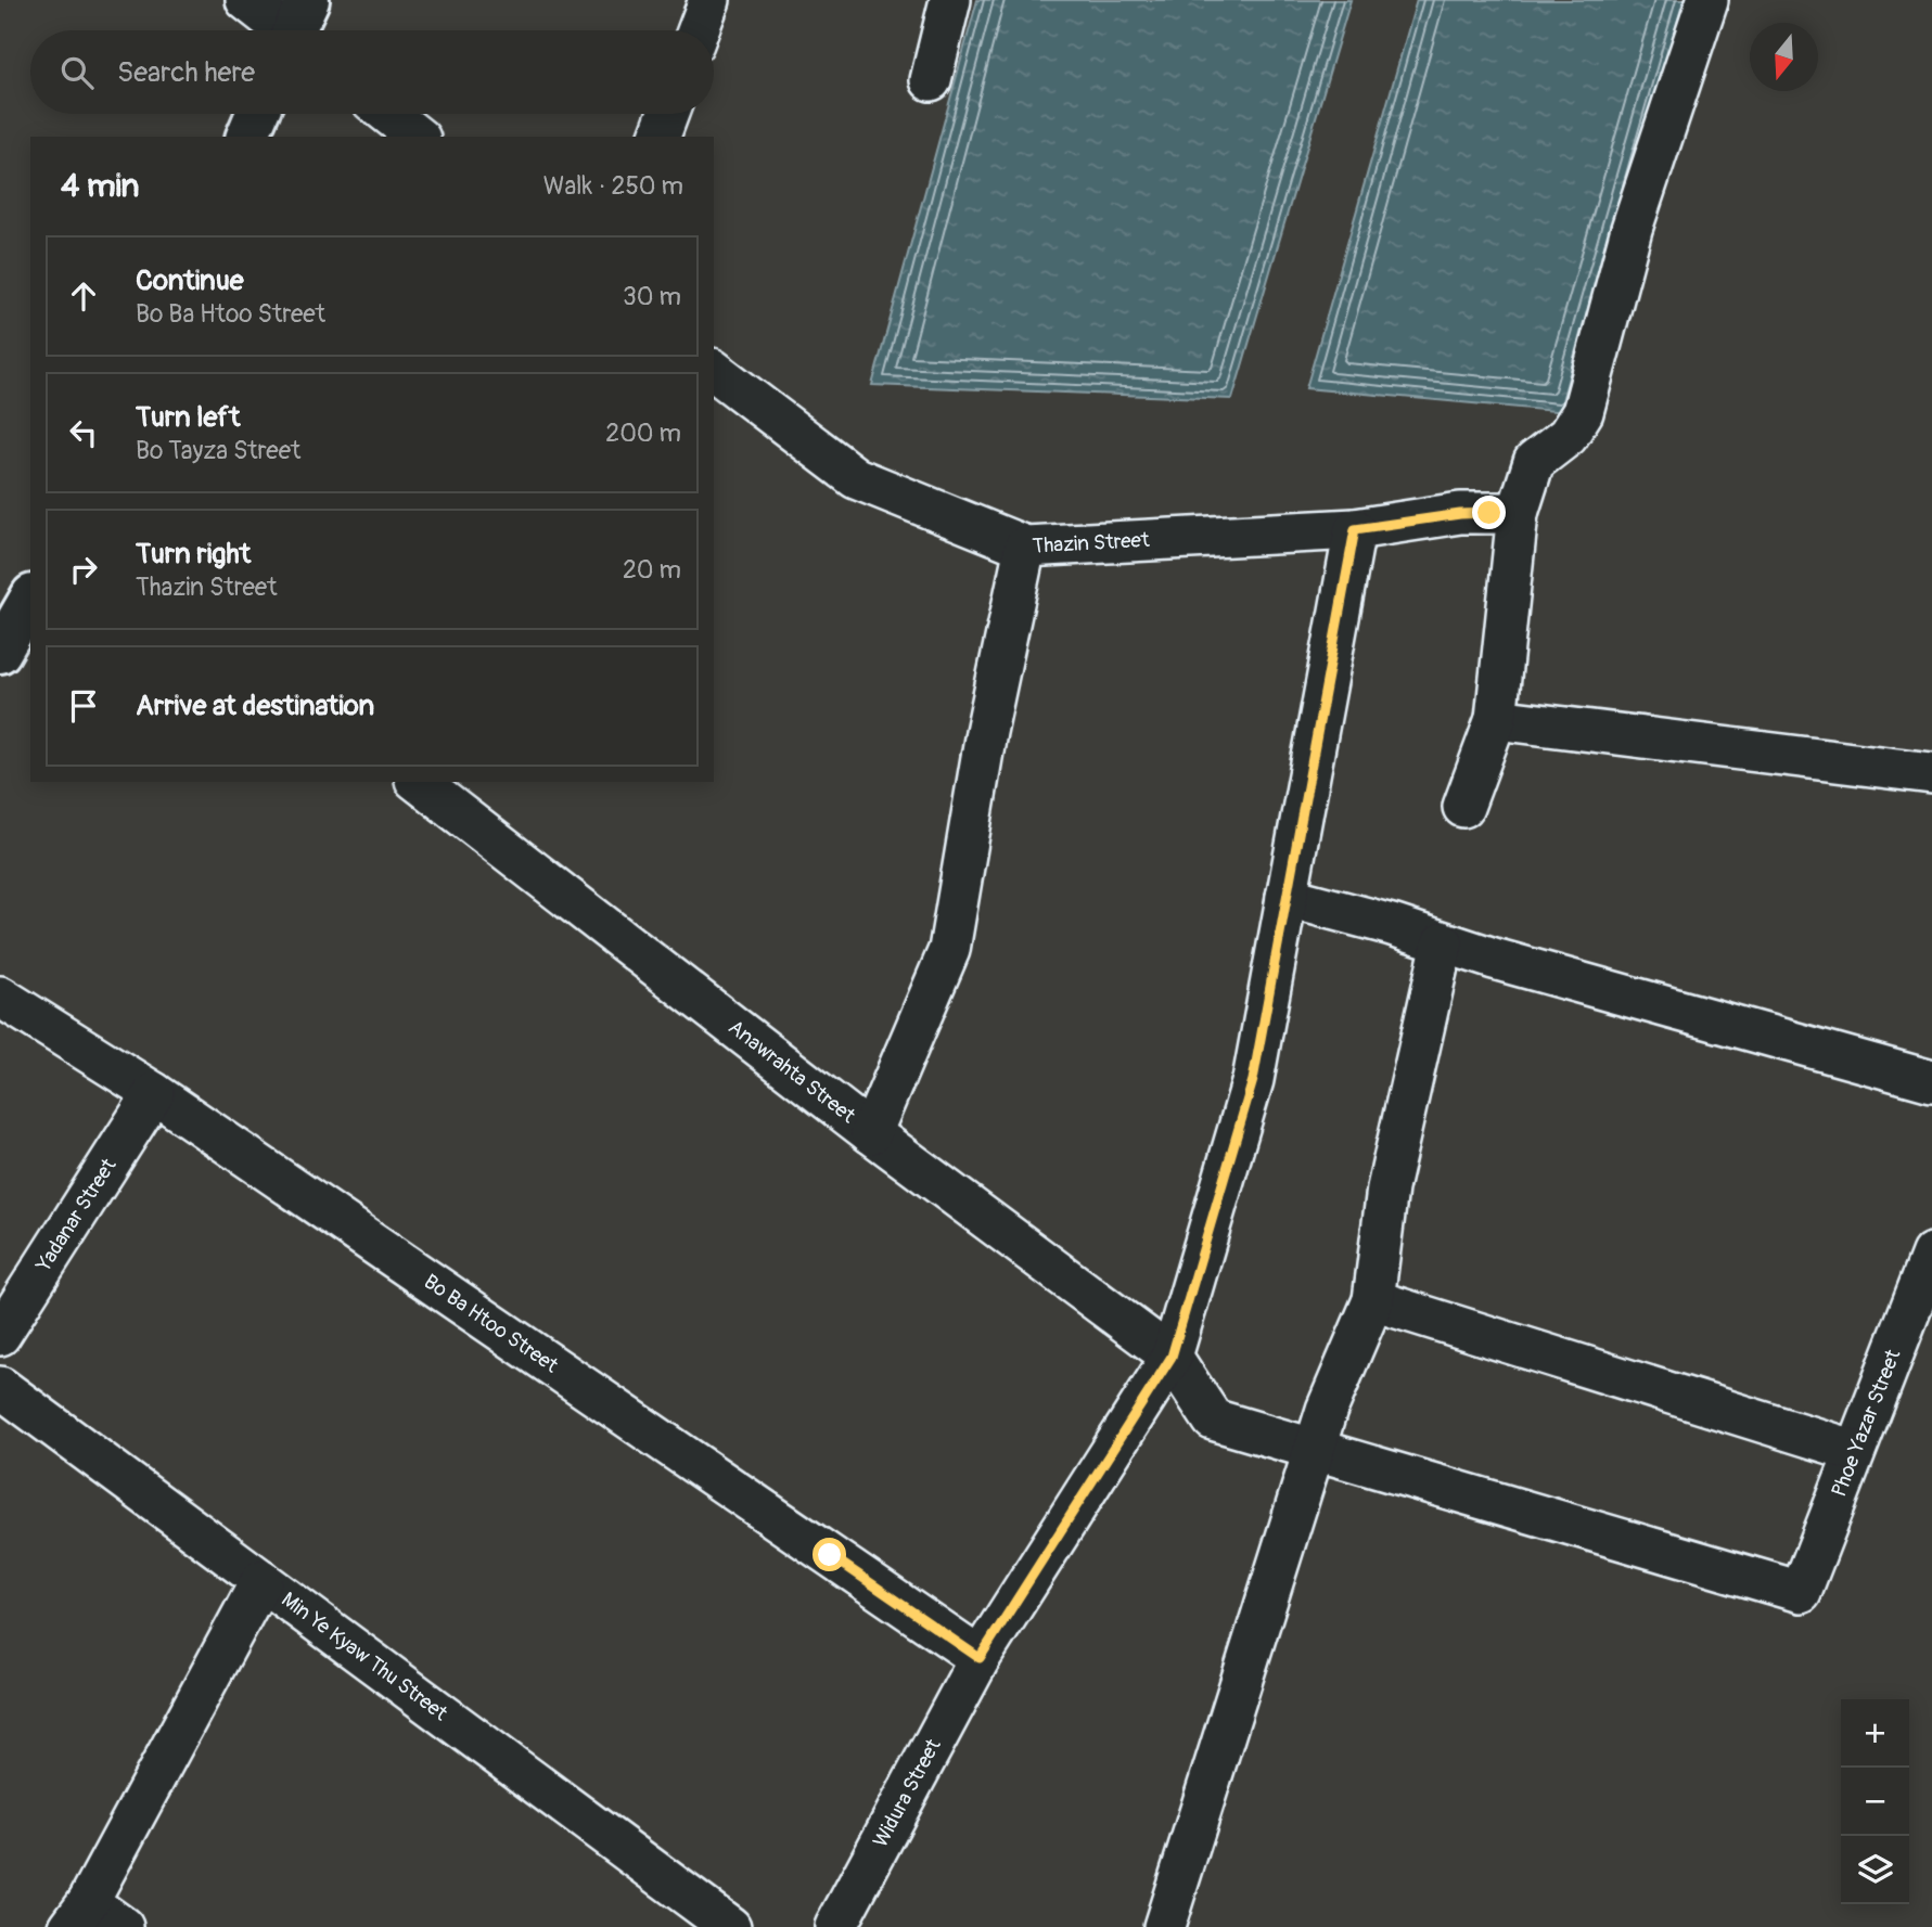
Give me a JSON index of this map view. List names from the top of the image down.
{
  "streets": {
    "street": [
      "Thazin Street",
      "Anawrahta Street",
      "Yadanar Street",
      "Bo Ba Htoo Street",
      "Phoe Yazar Street",
      "Min Ye Kyaw Thu Street",
      "Widura Street"
    ]
  },
  "crossings": [
    ["Thazin Street", "Widura Street"],
    ["Anawrahta Street", "Widura Street"],
    ["Yadanar Street", "Bo Ba Htoo Street"],
    ["Bo Ba Htoo Street", "Widura Street"]
  ],
  "north": "bottom",
  "page": {
    "search": "Search here",
    "heading": ["4 min", "Walk · 250 m"],
    "list": [
      ["Continue", "Bo Ba Htoo Street", "30 m"],
      ["Turn left", "Bo Tayza Street", "200 m"],
      ["Turn right", "Thazin Street", "20 m"],
      "Arrive at destination"
    ],
    "map_buttons": ["+", "−"]
  }
}
